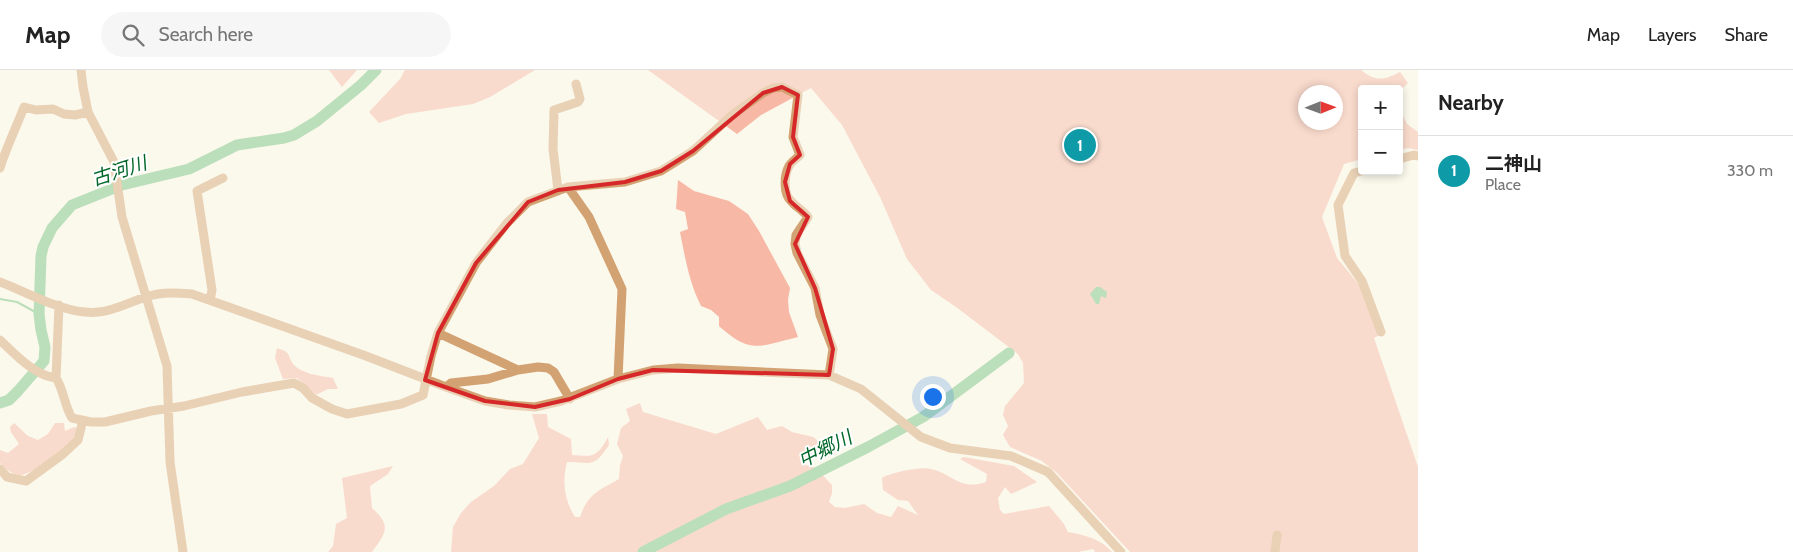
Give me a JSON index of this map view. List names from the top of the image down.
{
  "water": ["古河川", "中郷川"],
  "north": "right",
  "page": {
    "header": "Map",
    "search": "Search here",
    "nav": ["Map", "Layers", "Share"],
    "heading": "Nearby",
    "map_buttons": ["+", "−"],
    "pins": "1",
    "list": [
      {
        "mark": "1",
        "name": "二神山",
        "note": "Place",
        "value": "330 m"
      }
    ]
  }
}
